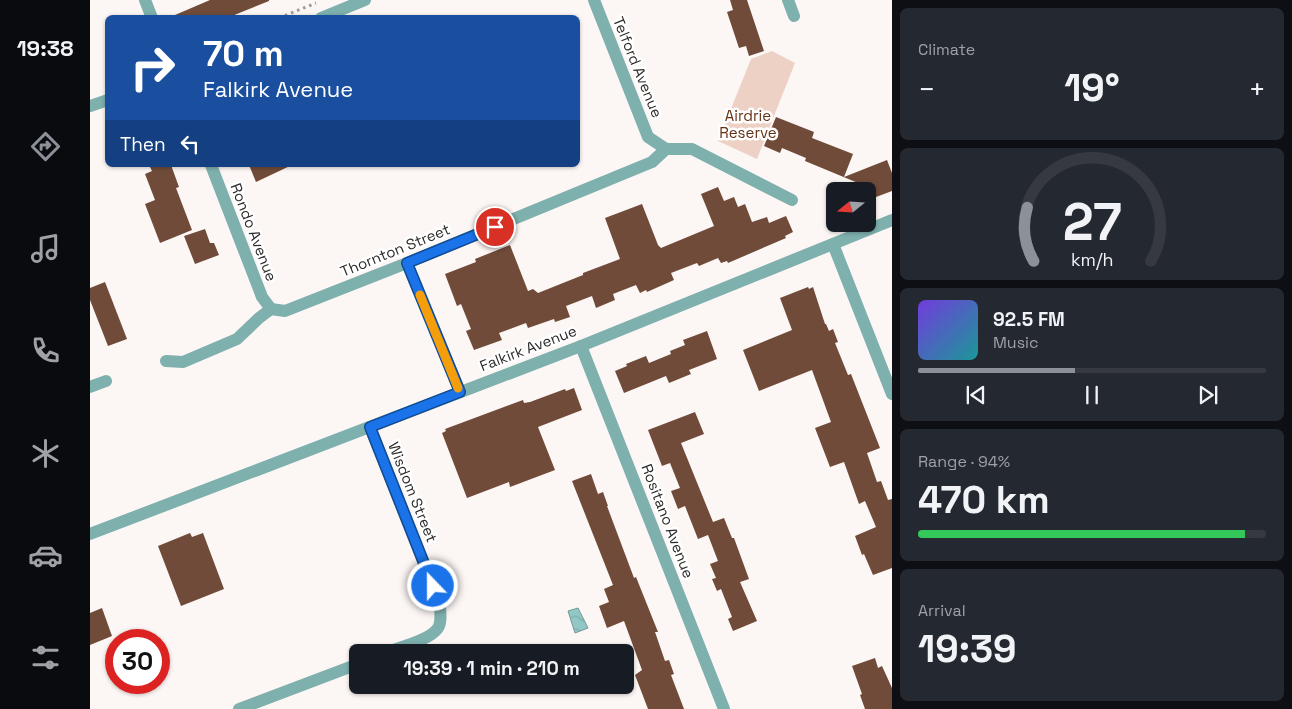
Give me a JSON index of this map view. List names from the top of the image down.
{
  "streets": {
    "street": [
      "Telford Avenue",
      "Rondo Avenue",
      "Thornton Street",
      "Falkirk Avenue",
      "Wisdom Street",
      "Rositano Avenue"
    ]
  },
  "crossings": [
    ["Telford Avenue", "Thornton Street"],
    ["Rondo Avenue", "Thornton Street"],
    ["Falkirk Avenue", "Wisdom Street"],
    ["Falkirk Avenue", "Rositano Avenue"]
  ],
  "parks": ["Airdrie Reserve"],
  "north": "left",
  "page": {
    "tabs": "19:38",
    "tile": [
      "Climate",
      ["Range · 94%", "470 km"],
      ["Arrival", "19:39"]
    ],
    "turn": ["70 m", "Falkirk Avenue"],
    "heat": ["−", "19°", "+"],
    "then": "Then",
    "song": ["92.5 FM", "Music"],
    "limit": "30",
    "trip": "19:39 · 1 min · 210 m",
    "gauge": ["27", "km/h"]
  }
}
